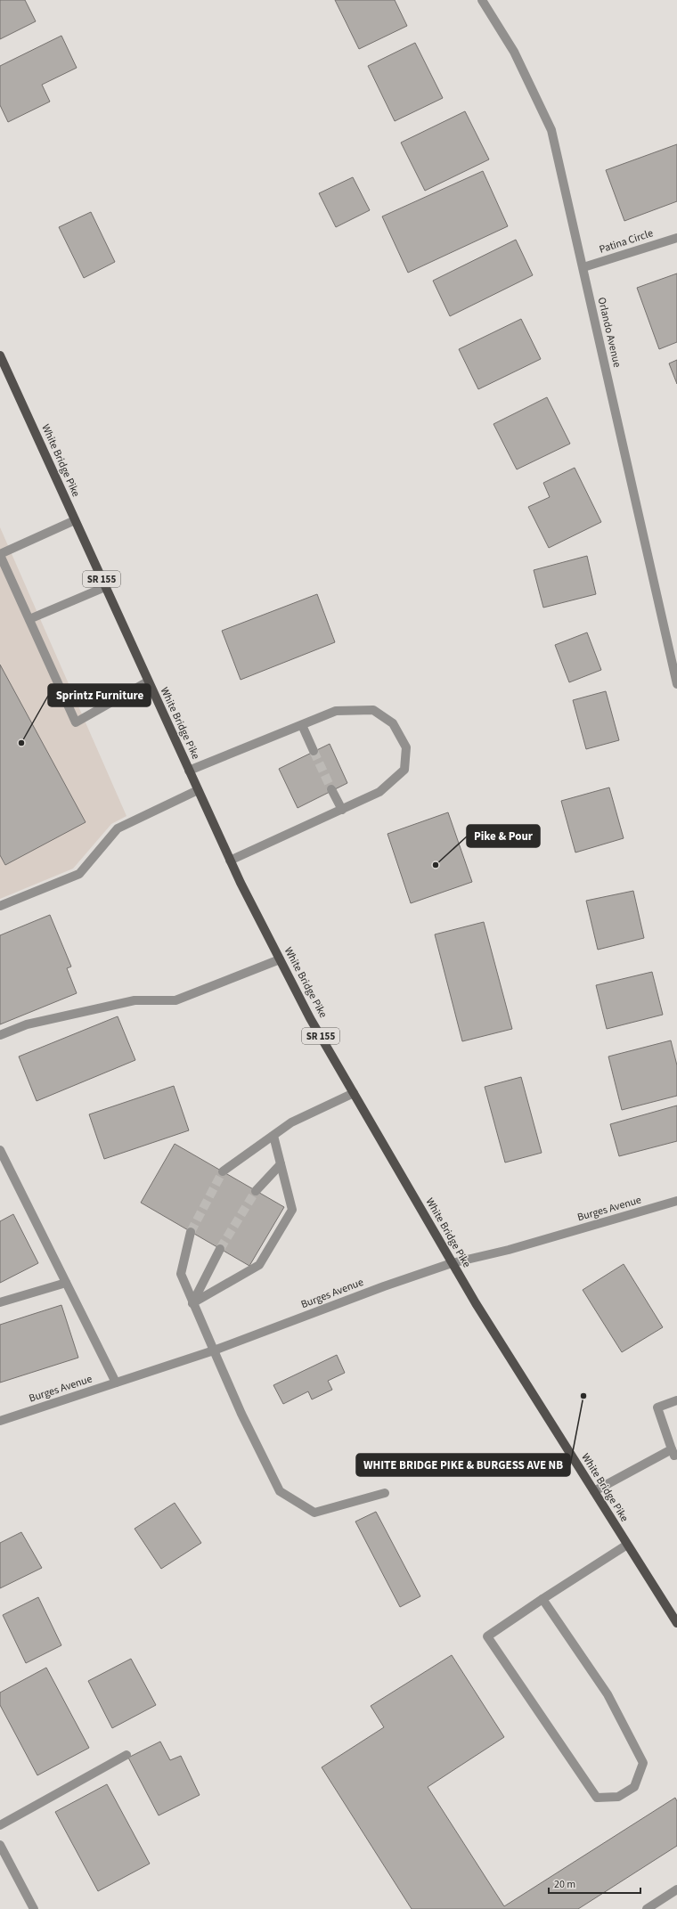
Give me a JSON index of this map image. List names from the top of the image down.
{
  "streets": {
    "main road": ["White Bridge Pike", "SR 155"],
    "street": ["Patina Circle", "Orlando Avenue", "Burges Avenue"]
  },
  "crossings": [
    ["Patina Circle", "Orlando Avenue"],
    ["White Bridge Pike", "Burges Avenue"]
  ],
  "places": ["Sprintz Furniture", "Pike & Pour", "WHITE BRIDGE PIKE & BURGESS AVE NB"],
  "scale_bar": "20 m"
}
